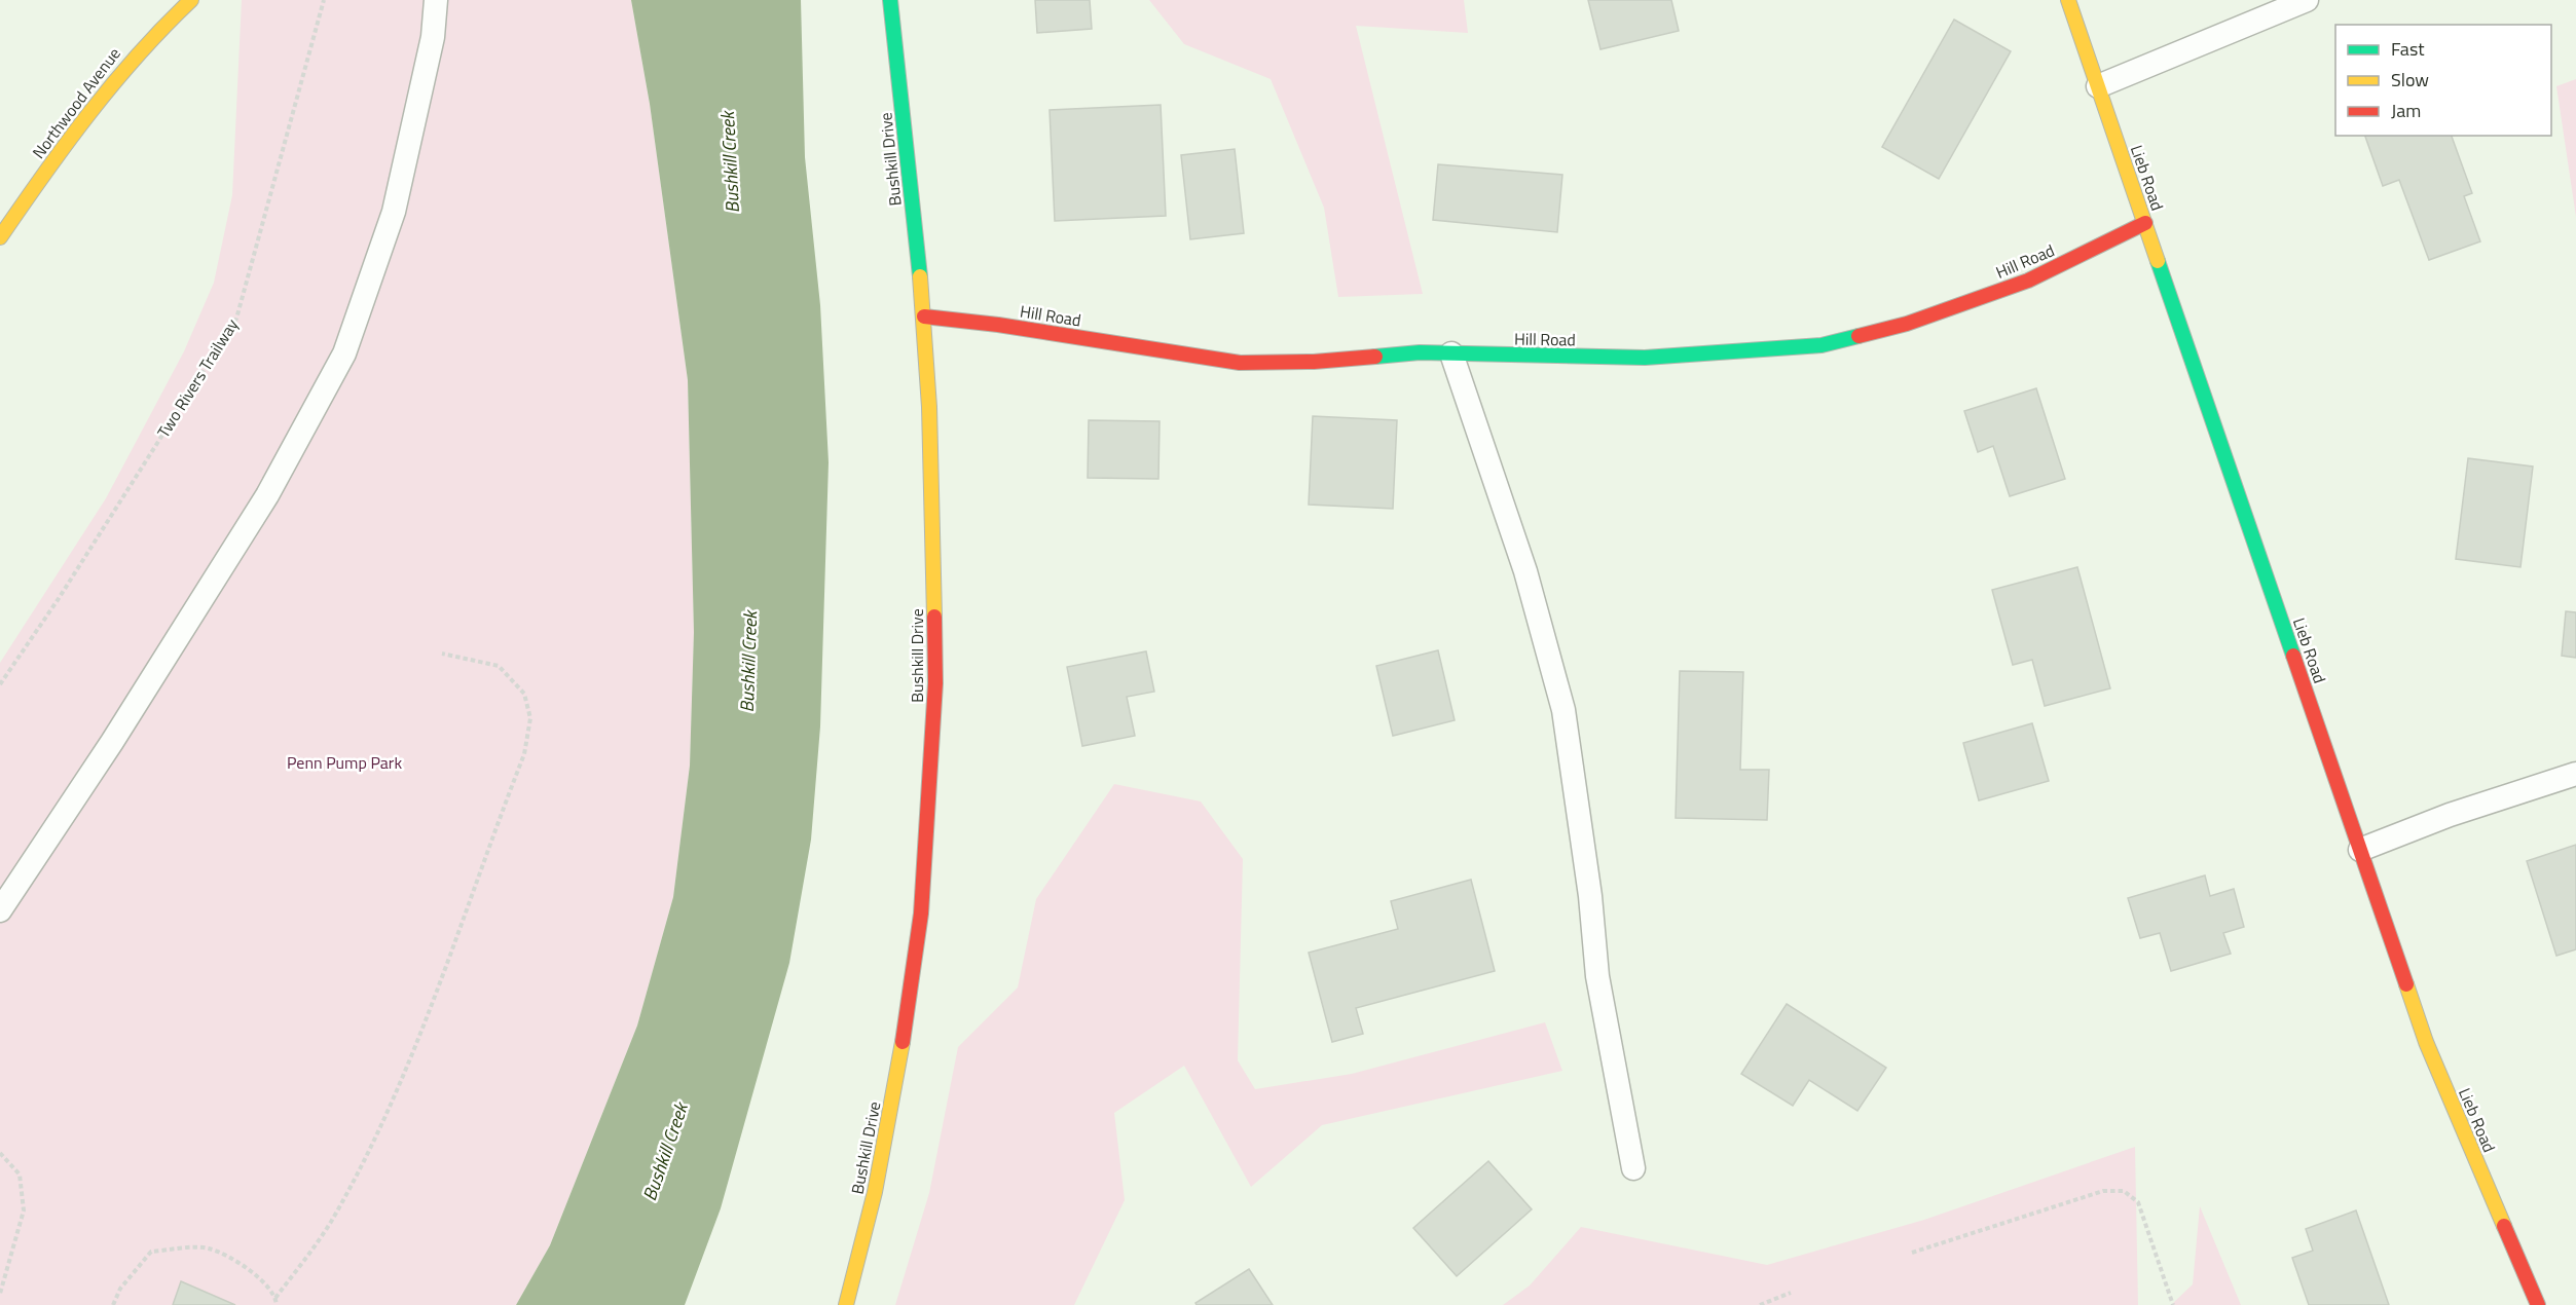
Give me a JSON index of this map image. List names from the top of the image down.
{
  "streets": {
    "street": [
      "Northwood Avenue",
      "Bushkill Drive",
      "Lieb Road",
      "Hill Road"
    ],
    "path": ["Two Rivers Trailway"]
  },
  "crossings": [
    ["Bushkill Drive", "Hill Road"],
    ["Lieb Road", "Hill Road"]
  ],
  "water": ["Bushkill Creek"],
  "parks": ["Penn Pump Park"],
  "legend": ["Fast", "Slow", "Jam"]
}
